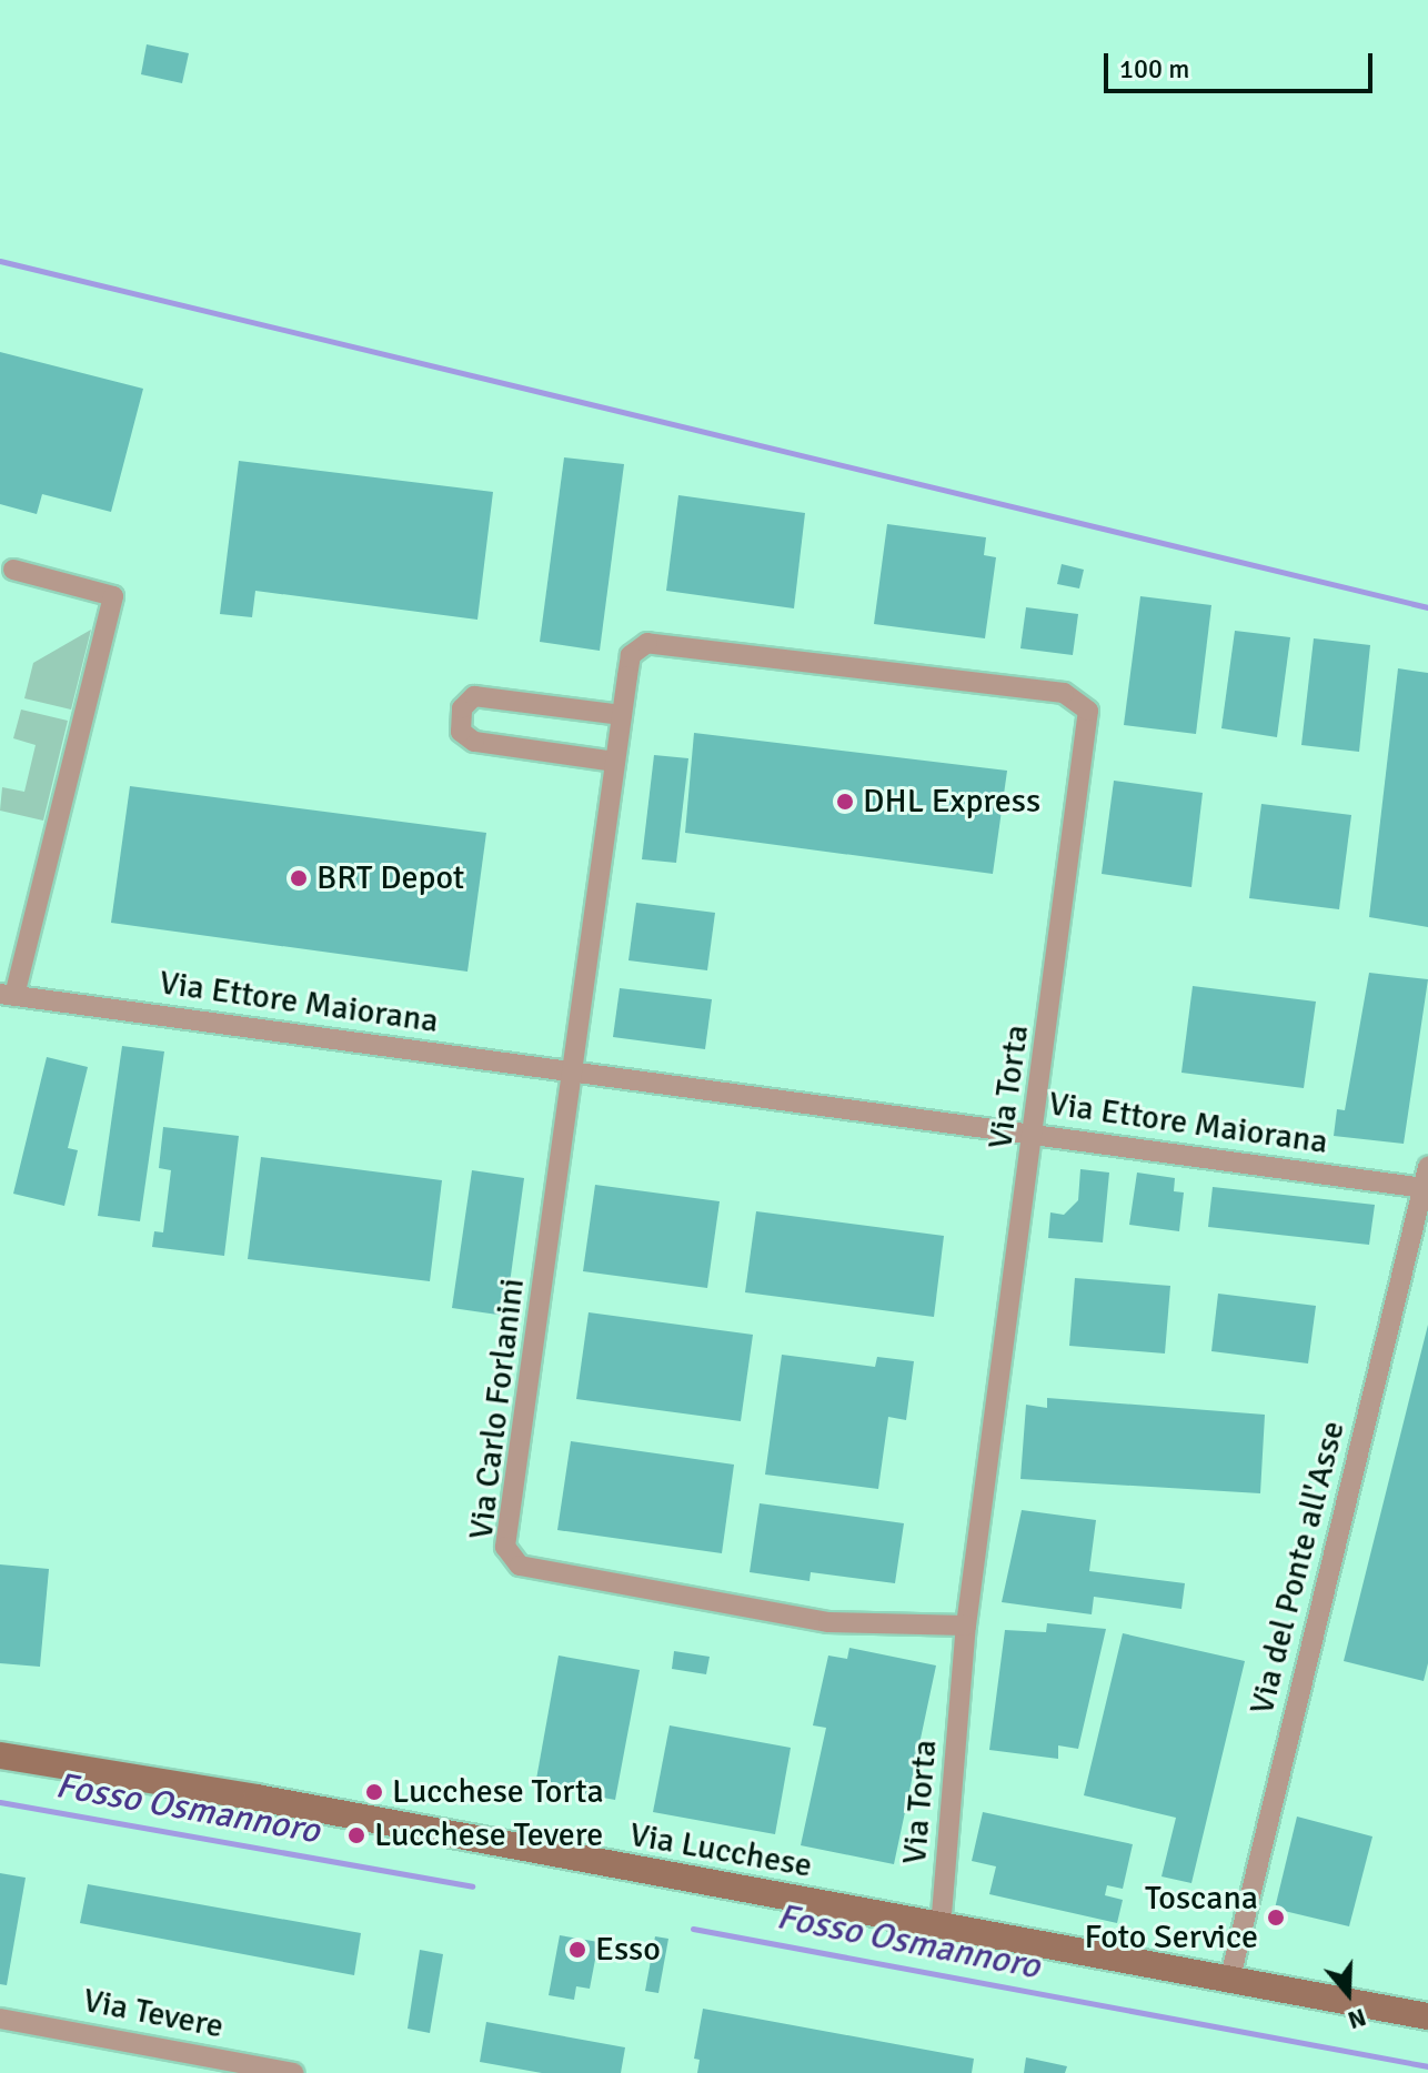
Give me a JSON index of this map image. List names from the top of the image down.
{
  "streets": {
    "main road": ["Via Lucchese"],
    "street": [
      "Via Ettore Maiorana",
      "Via Torta",
      "Via Carlo Forlanini",
      "Via del Ponte all'Asse",
      "Via Tevere"
    ]
  },
  "crossings": [
    ["Via Ettore Maiorana", "Via Torta"],
    ["Via Ettore Maiorana", "Via Carlo Forlanini"],
    ["Via Ettore Maiorana", "Via del Ponte all'Asse"],
    ["Via Torta", "Via Carlo Forlanini"],
    ["Via Torta", "Via Lucchese"],
    ["Via del Ponte all'Asse", "Via Lucchese"]
  ],
  "water": ["Fosso Osmannoro"],
  "places": [
    "DHL Express",
    "BRT Depot",
    "Lucchese Torta",
    "Lucchese Tevere",
    "Toscana Foto Service",
    "Esso"
  ],
  "scale_bar": "100 m",
  "north": "bottom"
}
